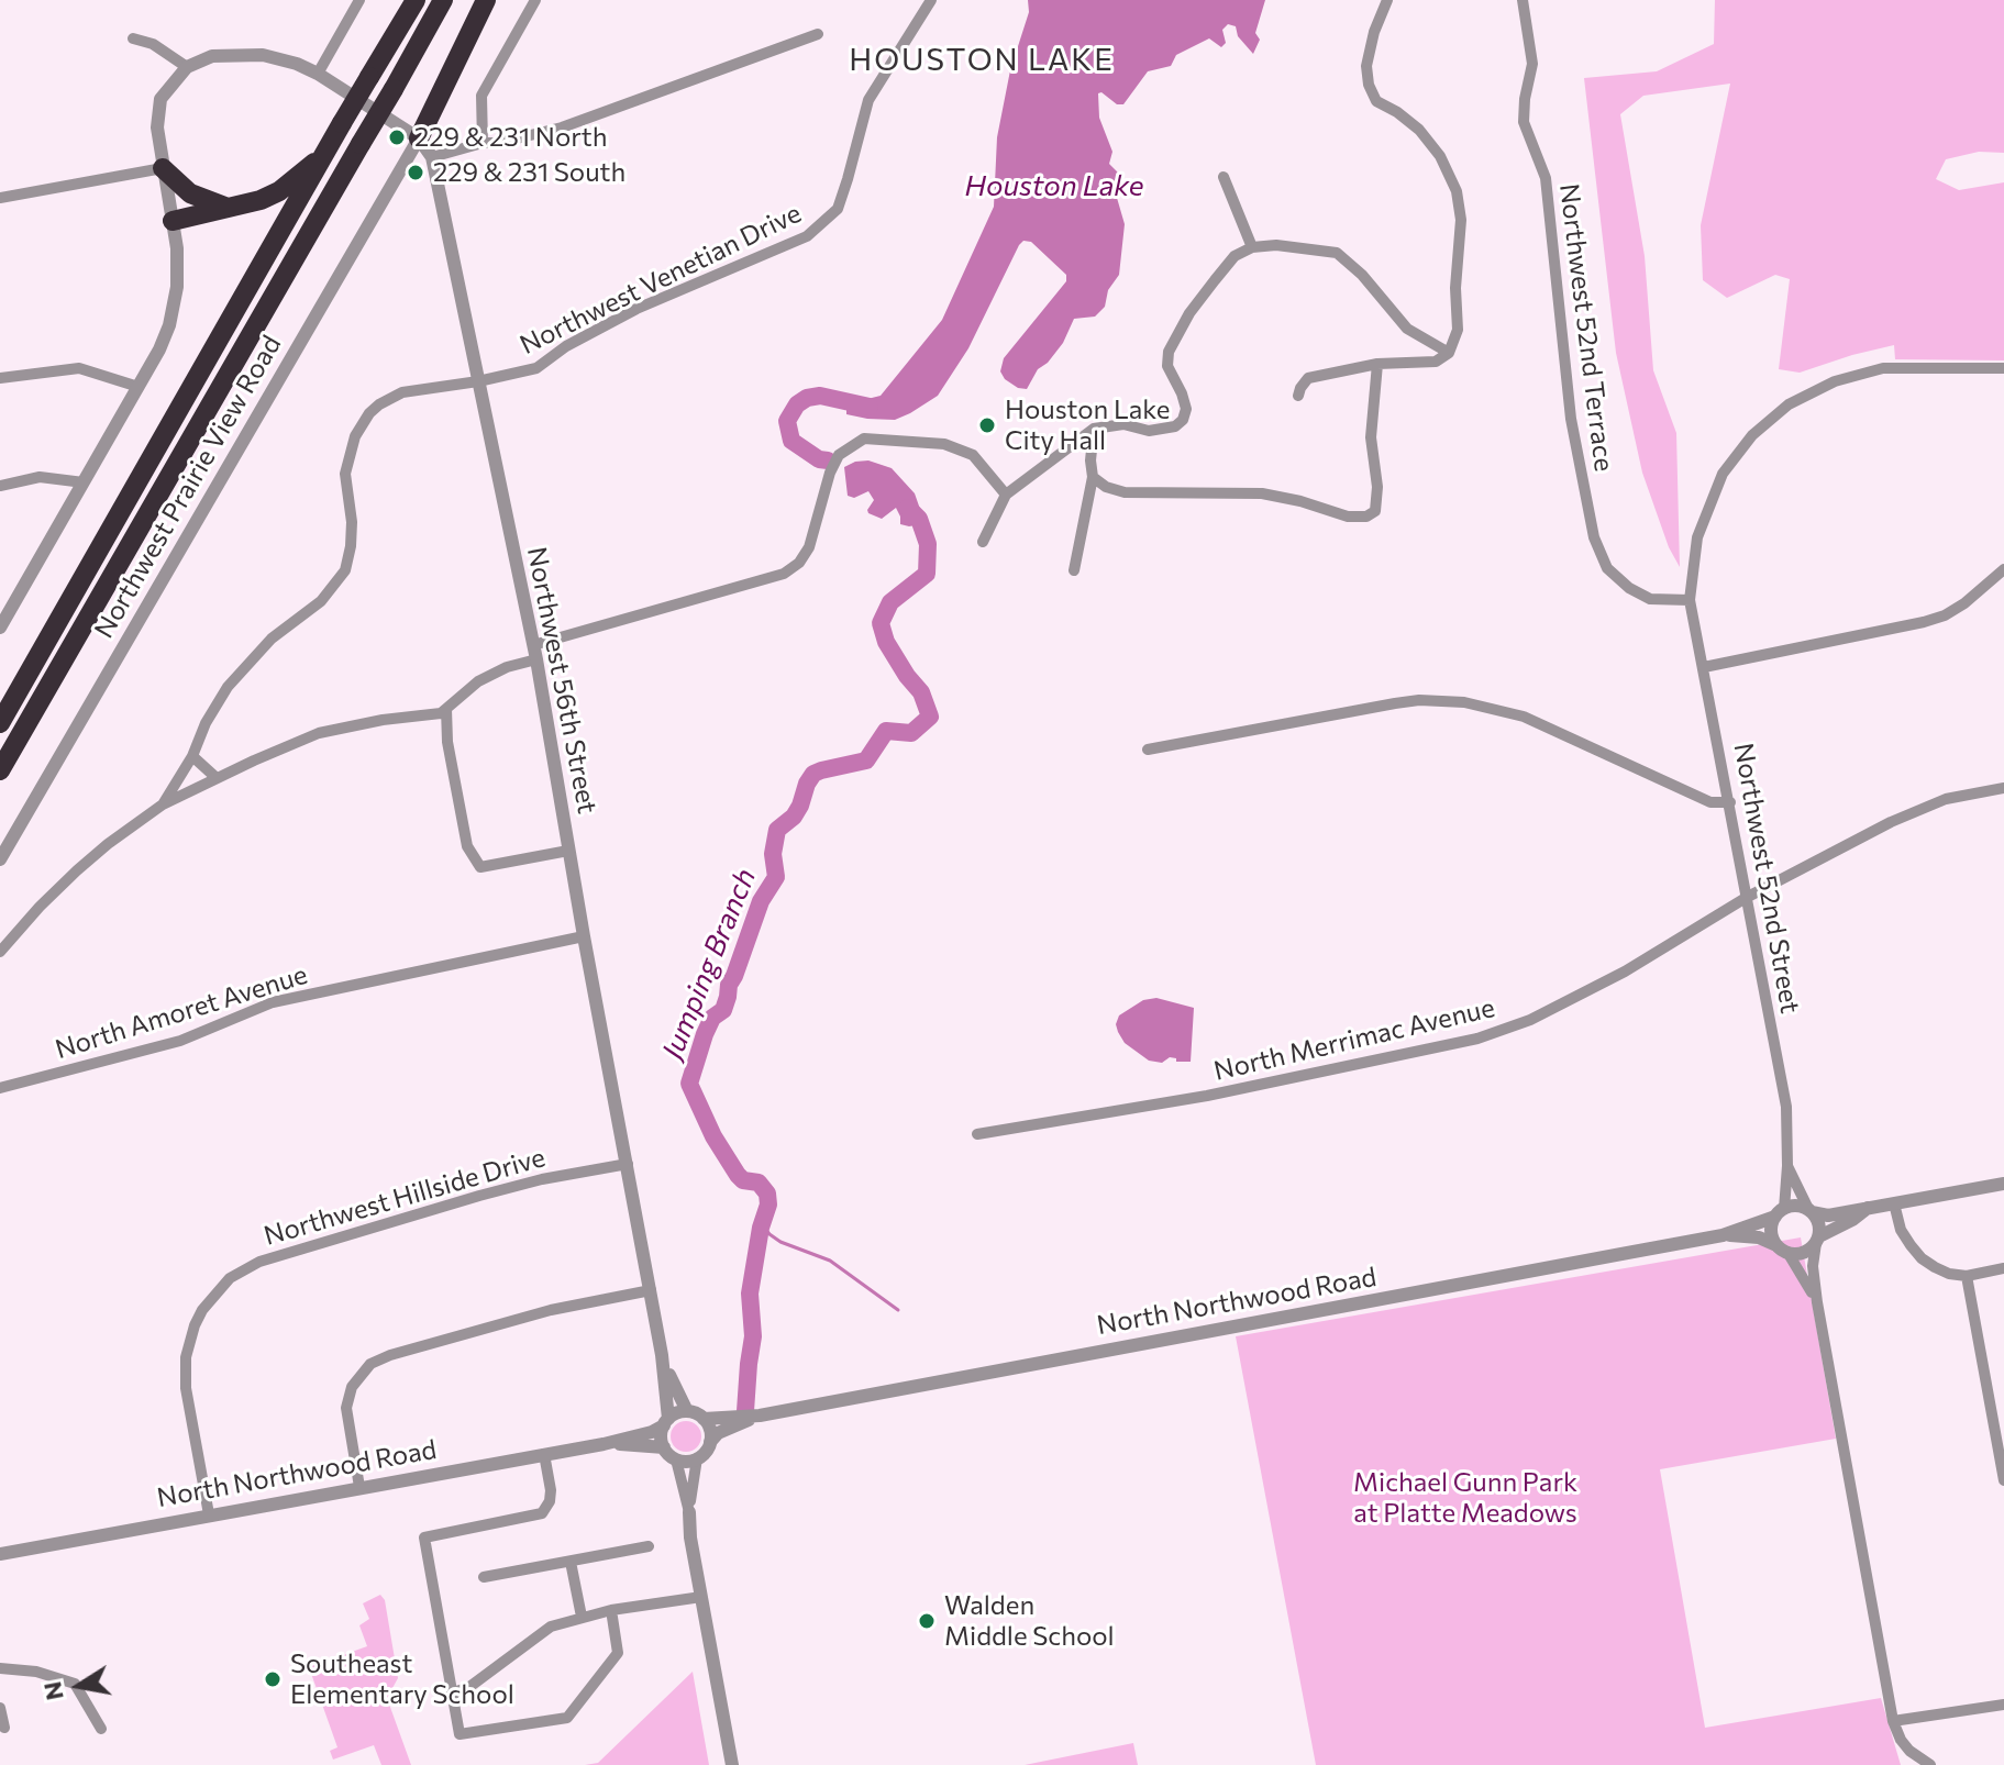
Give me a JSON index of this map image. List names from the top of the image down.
{
  "streets": {
    "street": [
      "Northwest Venetian Drive",
      "Northwest 52nd Terrace",
      "Northwest Prairie View Road",
      "Northwest 56th Street",
      "Northwest 52nd Street",
      "North Amoret Avenue",
      "North Merrimac Avenue",
      "Northwest Hillside Drive",
      "North Northwood Road"
    ]
  },
  "crossings": [
    ["Northwest Venetian Drive", "Northwest 56th Street"],
    ["Northwest 52nd Terrace", "Northwest 52nd Street"],
    ["Northwest Prairie View Road", "Northwest 56th Street"],
    ["Northwest 56th Street", "North Amoret Avenue"],
    ["Northwest 56th Street", "Northwest Hillside Drive"],
    ["Northwest 56th Street", "North Northwood Road"],
    ["Northwest 52nd Street", "North Merrimac Avenue"],
    ["Northwest 52nd Street", "North Northwood Road"],
    ["Northwest Hillside Drive", "North Northwood Road"]
  ],
  "districts": ["HOUSTON LAKE"],
  "water": ["Houston Lake", "Jumping Branch"],
  "parks": ["Michael Gunn Park at Platte Meadows"],
  "places": [
    "229 & 231 North",
    "229 & 231 South",
    "Houston Lake City Hall",
    "Walden Middle School",
    "Southeast Elementary School"
  ],
  "north": "left"
}
